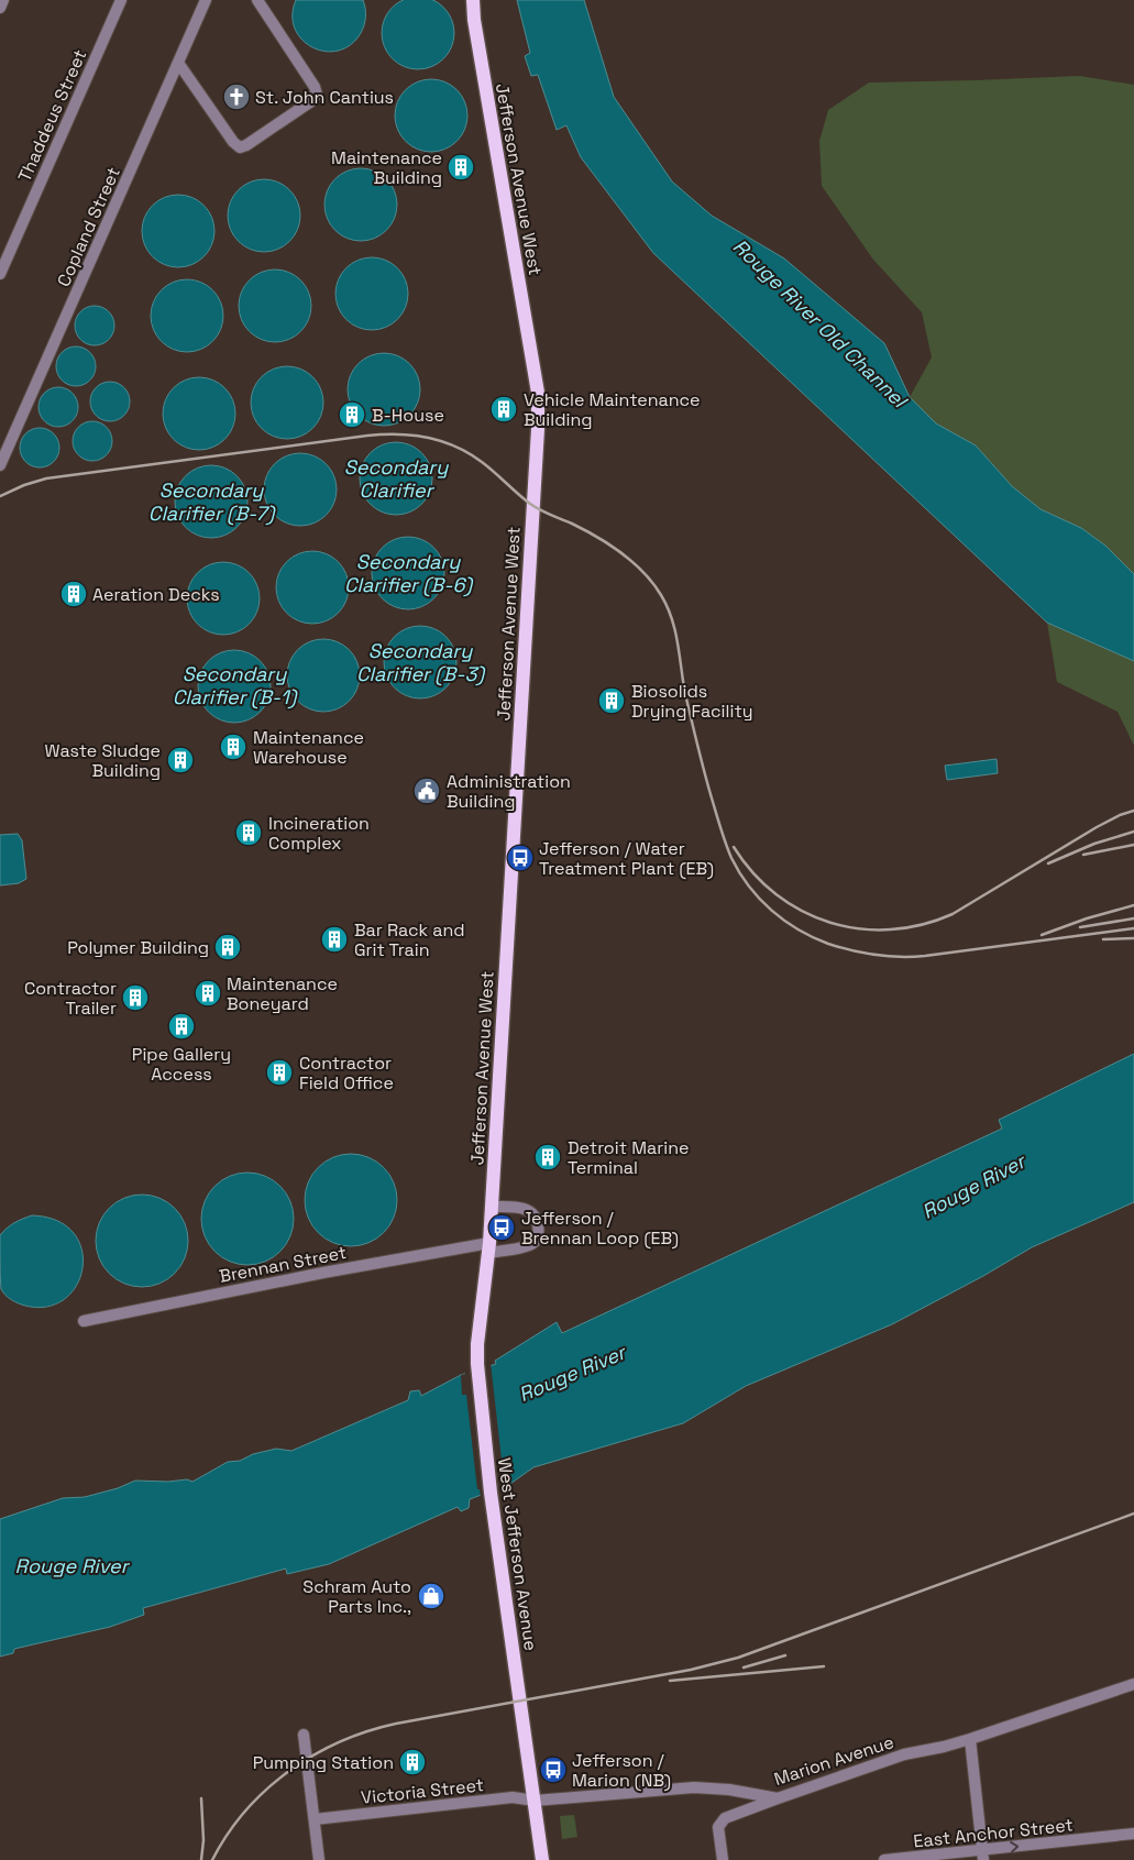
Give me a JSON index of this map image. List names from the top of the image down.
{
  "streets": {
    "main road": ["Jefferson Avenue West", "West Jefferson Avenue"],
    "street": [
      "Thaddeus Street",
      "Copland Street",
      "Brennan Street",
      "Marion Avenue",
      "Victoria Street",
      "East Anchor Street"
    ]
  },
  "crossings": [
    ["Jefferson Avenue West", "Brennan Street"],
    ["Jefferson Avenue West", "West Jefferson Avenue"],
    ["Brennan Street", "West Jefferson Avenue"],
    ["West Jefferson Avenue", "Marion Avenue"],
    ["West Jefferson Avenue", "Victoria Street"],
    ["Marion Avenue", "Victoria Street"]
  ],
  "one_way": ["East Anchor Street"],
  "water": [
    "Rouge River Old Channel",
    "Secondary Clarifier",
    "Secondary Clarifier (B-7)",
    "Secondary Clarifier (B-6)",
    "Secondary Clarifier (B-3)",
    "Secondary Clarifier (B-1)",
    "Rouge River"
  ],
  "places": {
    "church": ["St. John Cantius"],
    "building": [
      "Maintenance Building",
      "Vehicle Maintenance Building",
      "B-House",
      "Aeration Decks",
      "Biosolids Drying Facility",
      "Maintenance Warehouse",
      "Waste Sludge Building",
      "Incineration Complex",
      "Bar Rack and Grit Train",
      "Polymer Building",
      "Maintenance Boneyard",
      "Contractor Trailer",
      "Pipe Gallery Access",
      "Contractor Field Office",
      "Detroit Marine Terminal",
      "Pumping Station"
    ],
    "public building": ["Administration Building"],
    "bus stop": ["Jefferson / Water Treatment Plant (EB)", "Jefferson / Brennan Loop (EB)", "Jefferson / Marion (NB)"],
    "shop": ["Schram Auto Parts Inc.,"]
  }
}
